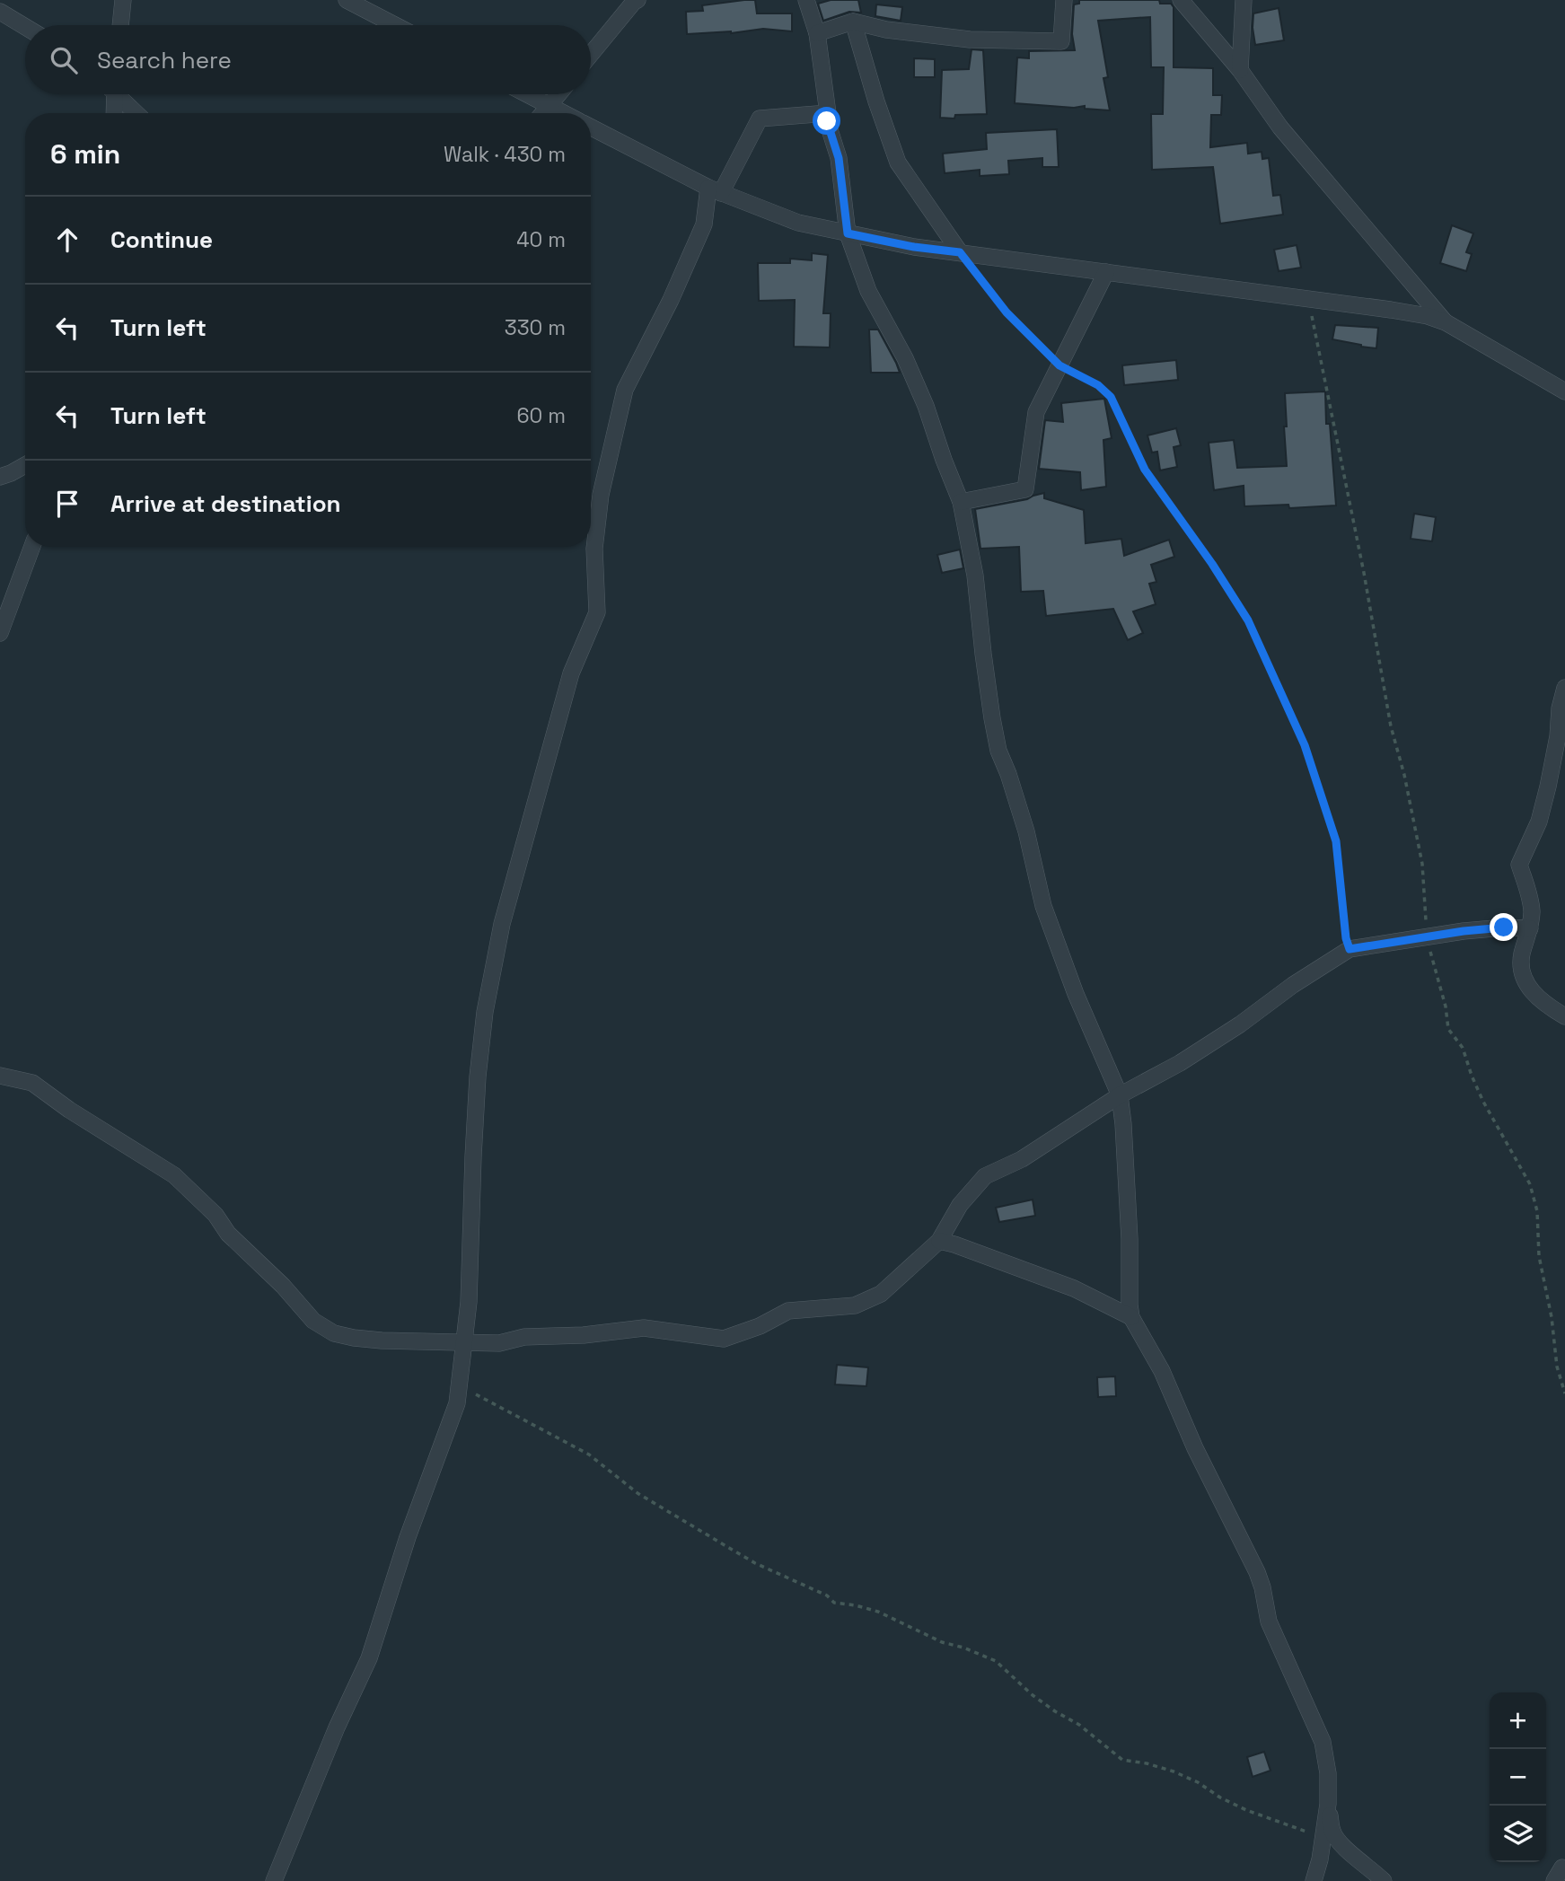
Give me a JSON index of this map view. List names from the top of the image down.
{
  "page": {
    "search": "Search here",
    "heading": ["6 min", "Walk · 430 m"],
    "list": [
      ["Continue", "40 m"],
      ["Turn left", "330 m"],
      ["Turn left", "60 m"],
      "Arrive at destination"
    ],
    "map_buttons": ["+", "−"]
  }
}
